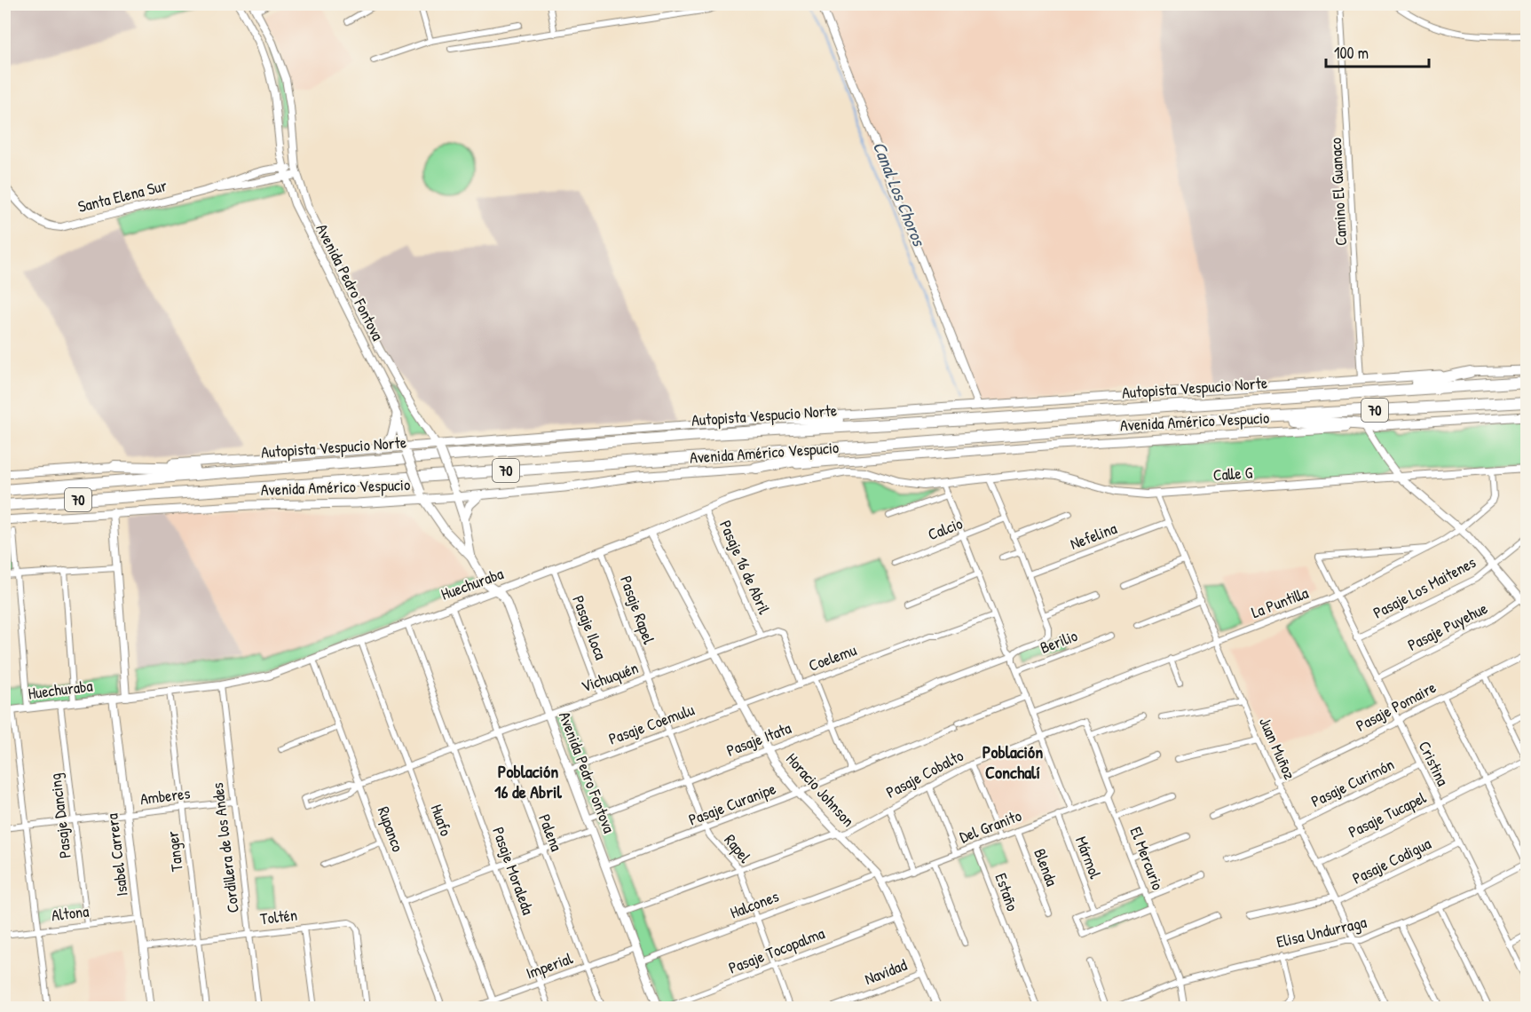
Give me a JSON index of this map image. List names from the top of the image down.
{
  "streets": {
    "highway": ["Autopista Vespucio Norte", "70"],
    "main road": ["Avenida Pedro Fontova", "Avenida Américo Vespucio"],
    "street": [
      "Camino El Guanaco",
      "Santa Elena Sur",
      "Calle G",
      "Calcio",
      "Nefelina",
      "Pasaje 16 de Abril",
      "Huechuraba",
      "Pasaje Los Maitenes",
      "La Puntilla",
      "Pasaje Rapel",
      "Pasaje Puyehue",
      "Pasaje Iloca",
      "Berilio",
      "Coelemu",
      "Vichuquén",
      "Pasaje Pomaire",
      "Pasaje Coemulu",
      "Pasaje Itata",
      "Juan Muñoz",
      "Cristina",
      "Pasaje Cobalto",
      "Pasaje Curimón",
      "Horacio Johnson",
      "Amberes",
      "Pasaje Curanipe",
      "Pasaje Tucapel",
      "Pasaje Dancing",
      "Huafo",
      "Del Granito",
      "Rupanco",
      "Palena",
      "Cordillera de los Andes",
      "Rapel",
      "Tanger",
      "Isabel Carrera",
      "Mármol",
      "El Mercurio",
      "Pasaje Codigua",
      "Blenda",
      "Pasaje Moraleda",
      "Estaño",
      "Halcones",
      "Altona",
      "Toltén",
      "Elisa Undurraga",
      "Pasaje Tocopalma",
      "Imperial",
      "Navidad"
    ]
  },
  "crossings": [
    ["Camino El Guanaco", "Avenida Américo Vespucio"],
    ["Santa Elena Sur", "Avenida Pedro Fontova"],
    ["Avenida Pedro Fontova", "Avenida Américo Vespucio"],
    ["Avenida Pedro Fontova", "Huechuraba"],
    ["Avenida Pedro Fontova", "Vichuquén"],
    ["Avenida Pedro Fontova", "Pasaje Coemulu"],
    ["Avenida Pedro Fontova", "Pasaje Itata"],
    ["Avenida Pedro Fontova", "Pasaje Cobalto"],
    ["Avenida Pedro Fontova", "Pasaje Curanipe"],
    ["Avenida Pedro Fontova", "Halcones"],
    ["Avenida Pedro Fontova", "Imperial"],
    ["Calle G", "Huechuraba"],
    ["Calle G", "La Puntilla"],
    ["Calle G", "Juan Muñoz"],
    ["Nefelina", "Juan Muñoz"],
    ["Pasaje 16 de Abril", "Huechuraba"],
    ["Pasaje 16 de Abril", "Coelemu"],
    ["Pasaje 16 de Abril", "Vichuquén"],
    ["Huechuraba", "Pasaje Rapel"],
    ["Huechuraba", "Pasaje Iloca"],
    ["Huechuraba", "Horacio Johnson"],
    ["Huechuraba", "Pasaje Dancing"],
    ["Huechuraba", "Huafo"],
    ["Huechuraba", "Rupanco"],
    ["Huechuraba", "Palena"],
    ["Huechuraba", "Cordillera de los Andes"],
    ["Huechuraba", "Tanger"],
    ["Huechuraba", "Isabel Carrera"],
    ["Huechuraba", "Pasaje Moraleda"],
    ["Pasaje Los Maitenes", "Cristina"],
    ["La Puntilla", "Juan Muñoz"],
    ["La Puntilla", "Cristina"],
    ["Pasaje Rapel", "Vichuquén"],
    ["Pasaje Rapel", "Rapel"],
    ["Pasaje Puyehue", "Cristina"],
    ["Pasaje Iloca", "Vichuquén"],
    ["Coelemu", "Pasaje Coemulu"],
    ["Coelemu", "Horacio Johnson"],
    ["Vichuquén", "Horacio Johnson"],
    ["Vichuquén", "Huafo"],
    ["Vichuquén", "Rupanco"],
    ["Vichuquén", "Palena"],
    ["Vichuquén", "Rapel"],
    ["Vichuquén", "Pasaje Moraleda"],
    ["Pasaje Pomaire", "Juan Muñoz"],
    ["Pasaje Pomaire", "Cristina"],
    ["Pasaje Coemulu", "Horacio Johnson"],
    ["Pasaje Coemulu", "Rapel"],
    ["Pasaje Itata", "Horacio Johnson"],
    ["Pasaje Itata", "Rapel"],
    ["Juan Muñoz", "Pasaje Curimón"],
    ["Juan Muñoz", "Pasaje Tucapel"],
    ["Juan Muñoz", "Pasaje Codigua"],
    ["Juan Muñoz", "Elisa Undurraga"],
    ["Cristina", "Pasaje Curimón"],
    ["Cristina", "Pasaje Tucapel"],
    ["Cristina", "Pasaje Codigua"],
    ["Cristina", "Elisa Undurraga"],
    ["Pasaje Cobalto", "Horacio Johnson"],
    ["Pasaje Cobalto", "Rapel"],
    ["Pasaje Cobalto", "El Mercurio"],
    ["Horacio Johnson", "Pasaje Curanipe"],
    ["Horacio Johnson", "Del Granito"],
    ["Horacio Johnson", "Halcones"],
    ["Horacio Johnson", "Pasaje Tocopalma"],
    ["Horacio Johnson", "Navidad"],
    ["Amberes", "Pasaje Dancing"],
    ["Amberes", "Cordillera de los Andes"],
    ["Amberes", "Tanger"],
    ["Amberes", "Isabel Carrera"],
    ["Pasaje Curanipe", "Rapel"],
    ["Pasaje Dancing", "Altona"],
    ["Huafo", "Imperial"],
    ["Del Granito", "Mármol"],
    ["Del Granito", "El Mercurio"],
    ["Del Granito", "Blenda"],
    ["Del Granito", "Estaño"],
    ["Palena", "Imperial"],
    ["Cordillera de los Andes", "Toltén"],
    ["Rapel", "Halcones"],
    ["Rapel", "Pasaje Tocopalma"],
    ["Tanger", "Toltén"],
    ["Isabel Carrera", "Altona"],
    ["Isabel Carrera", "Toltén"],
    ["El Mercurio", "Elisa Undurraga"],
    ["Pasaje Moraleda", "Imperial"]
  ],
  "districts": ["Población Conchalí", "Población 16 de Abril"],
  "water": ["Canal Los Choros"],
  "scale_bar": "100 m"
}
